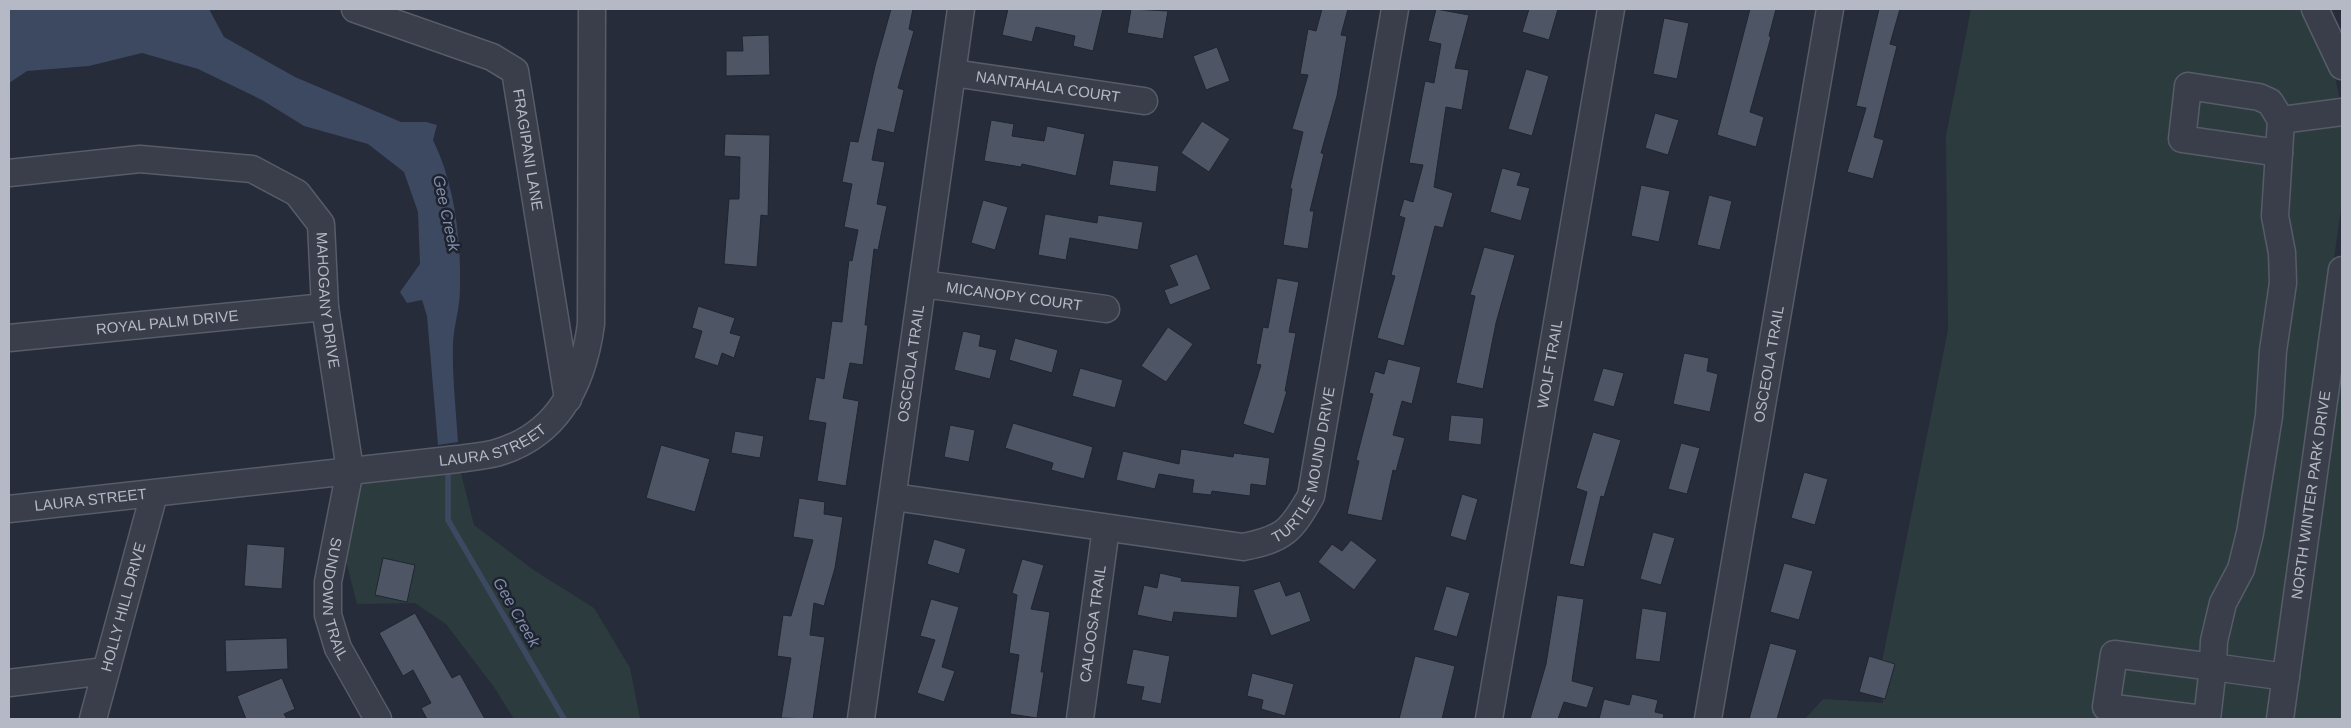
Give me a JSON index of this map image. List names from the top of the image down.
{
  "streets": {
    "street": [
      "NANTAHALA COURT",
      "FRAGIPANI LANE",
      "MICANOPY COURT",
      "MAHOGANY DRIVE",
      "ROYAL PALM DRIVE",
      "OSCEOLA TRAIL",
      "WOLF TRAIL",
      "LAURA STREET",
      "TURTLE MOUND DRIVE",
      "NORTH WINTER PARK DRIVE",
      "SUNDOWN TRAIL",
      "HOLLY HILL DRIVE",
      "CALOOSA TRAIL"
    ]
  },
  "crossings": [
    ["NANTAHALA COURT", "OSCEOLA TRAIL"],
    ["FRAGIPANI LANE", "LAURA STREET"],
    ["MICANOPY COURT", "OSCEOLA TRAIL"],
    ["MAHOGANY DRIVE", "ROYAL PALM DRIVE"],
    ["MAHOGANY DRIVE", "LAURA STREET"],
    ["MAHOGANY DRIVE", "SUNDOWN TRAIL"],
    ["OSCEOLA TRAIL", "TURTLE MOUND DRIVE"],
    ["LAURA STREET", "SUNDOWN TRAIL"],
    ["LAURA STREET", "HOLLY HILL DRIVE"],
    ["TURTLE MOUND DRIVE", "CALOOSA TRAIL"]
  ],
  "water": ["Gee Creek"]
}
